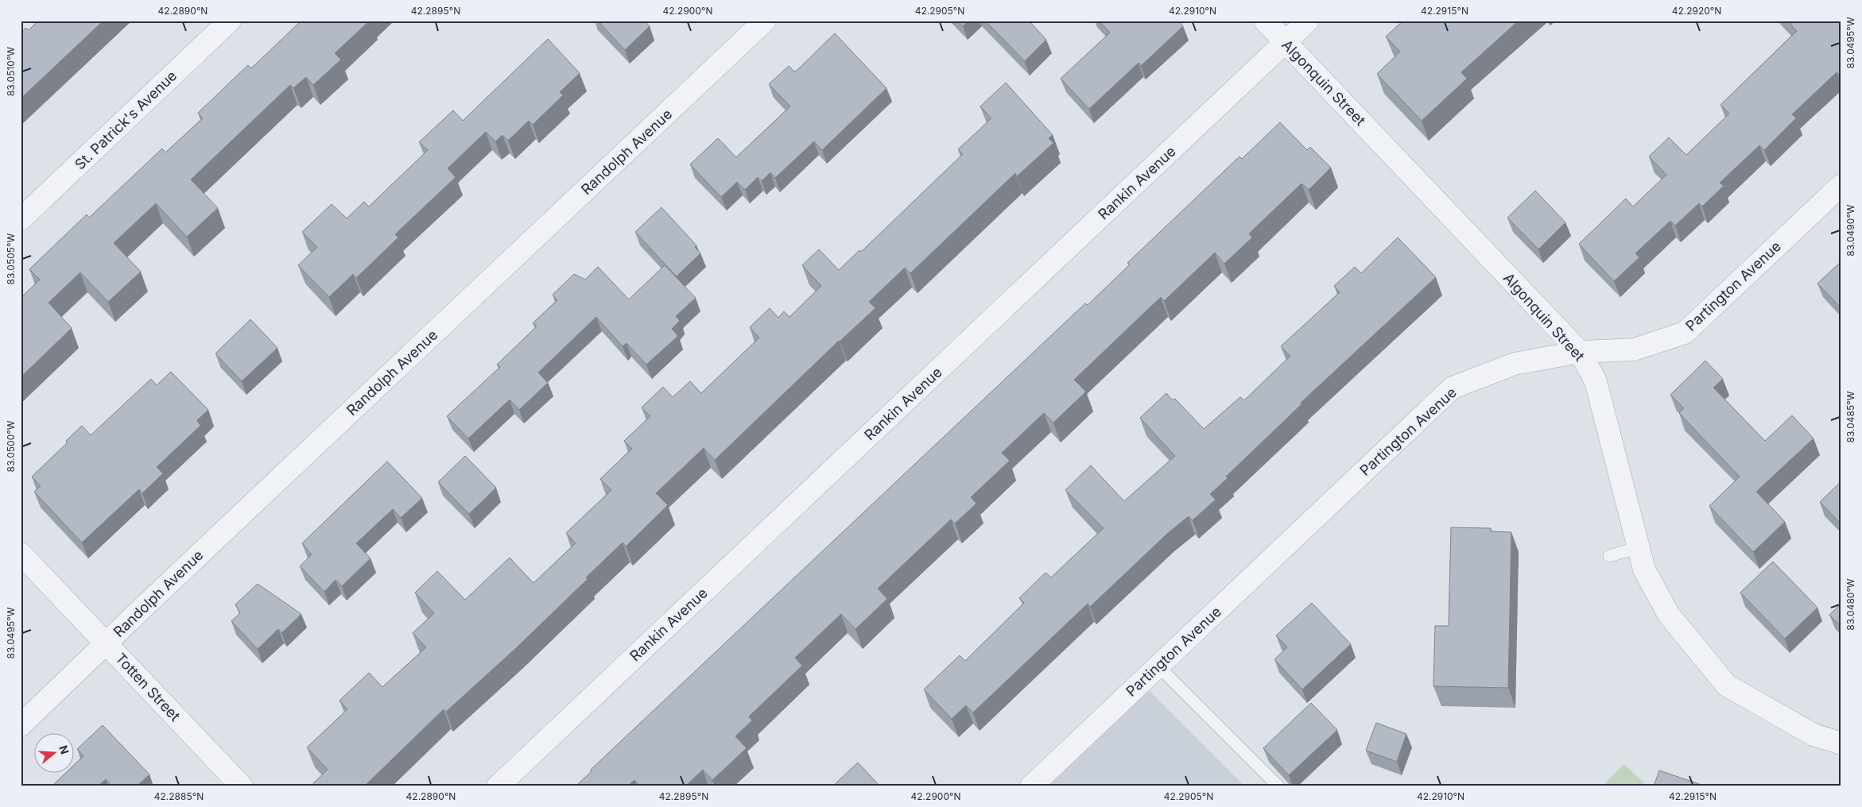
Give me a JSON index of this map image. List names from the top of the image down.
{
  "streets": {
    "street": [
      "Algonquin Street",
      "St. Patrick's Avenue",
      "Randolph Avenue",
      "Rankin Avenue",
      "Partington Avenue",
      "Totten Street"
    ]
  },
  "crossings": [
    ["Algonquin Street", "Rankin Avenue"],
    ["Algonquin Street", "Partington Avenue"],
    ["Randolph Avenue", "Totten Street"]
  ],
  "north": "right",
  "coordinates": [
    "42.2890°N",
    "42.2895°N",
    "42.2900°N",
    "42.2905°N",
    "42.2910°N",
    "42.2915°N",
    "42.2920°N",
    "83.0495°W",
    "83.0510°W",
    "83.0490°W",
    "83.0505°W",
    "83.0485°W",
    "83.0500°W",
    "83.0480°W",
    "42.2885°N"
  ]
}
